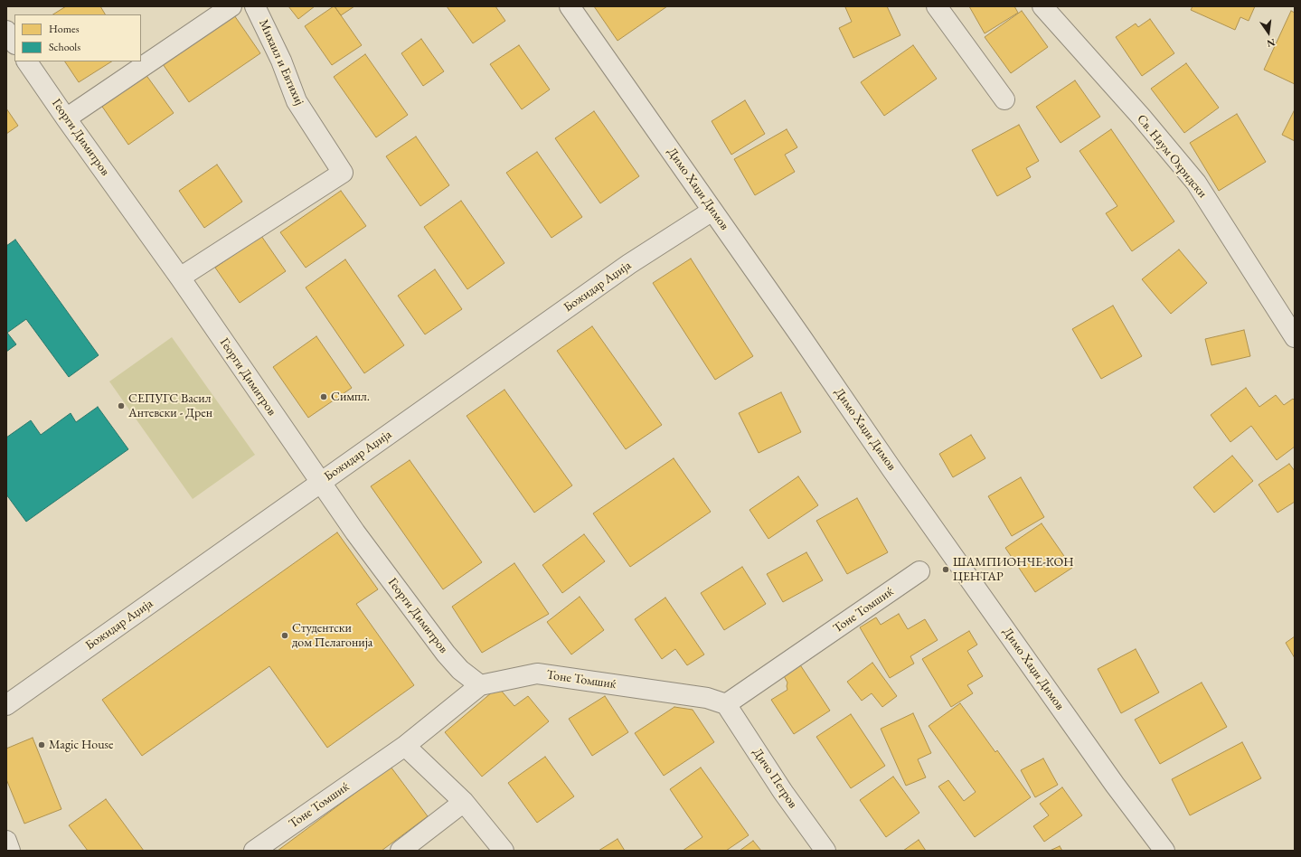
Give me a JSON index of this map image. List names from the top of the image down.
{
  "streets": {
    "street": [
      "Михаил и Евтихиј",
      "Георги Димитров",
      "Св. Наум Охридски",
      "Димо Хаџи Димов",
      "Божидар Аџија",
      "Тоне Томшиќ",
      "Дичо Петров"
    ]
  },
  "crossings": [
    ["Михаил и Евтихиј", "Георги Димитров"],
    ["Георги Димитров", "Божидар Аџија"],
    ["Георги Димитров", "Тоне Томшиќ"],
    ["Димо Хаџи Димов", "Божидар Аџија"],
    ["Тоне Томшиќ", "Дичо Петров"]
  ],
  "places": [
    "Симпл.",
    "СЕПУГС Васил Антевски - Дрен",
    "ШАМПИОНЧЕ-КОН ЦЕНТАР",
    "Студентски дом Пелагонија",
    "Magic House"
  ],
  "legend": ["Homes", "Schools"],
  "north": "bottom"
}
